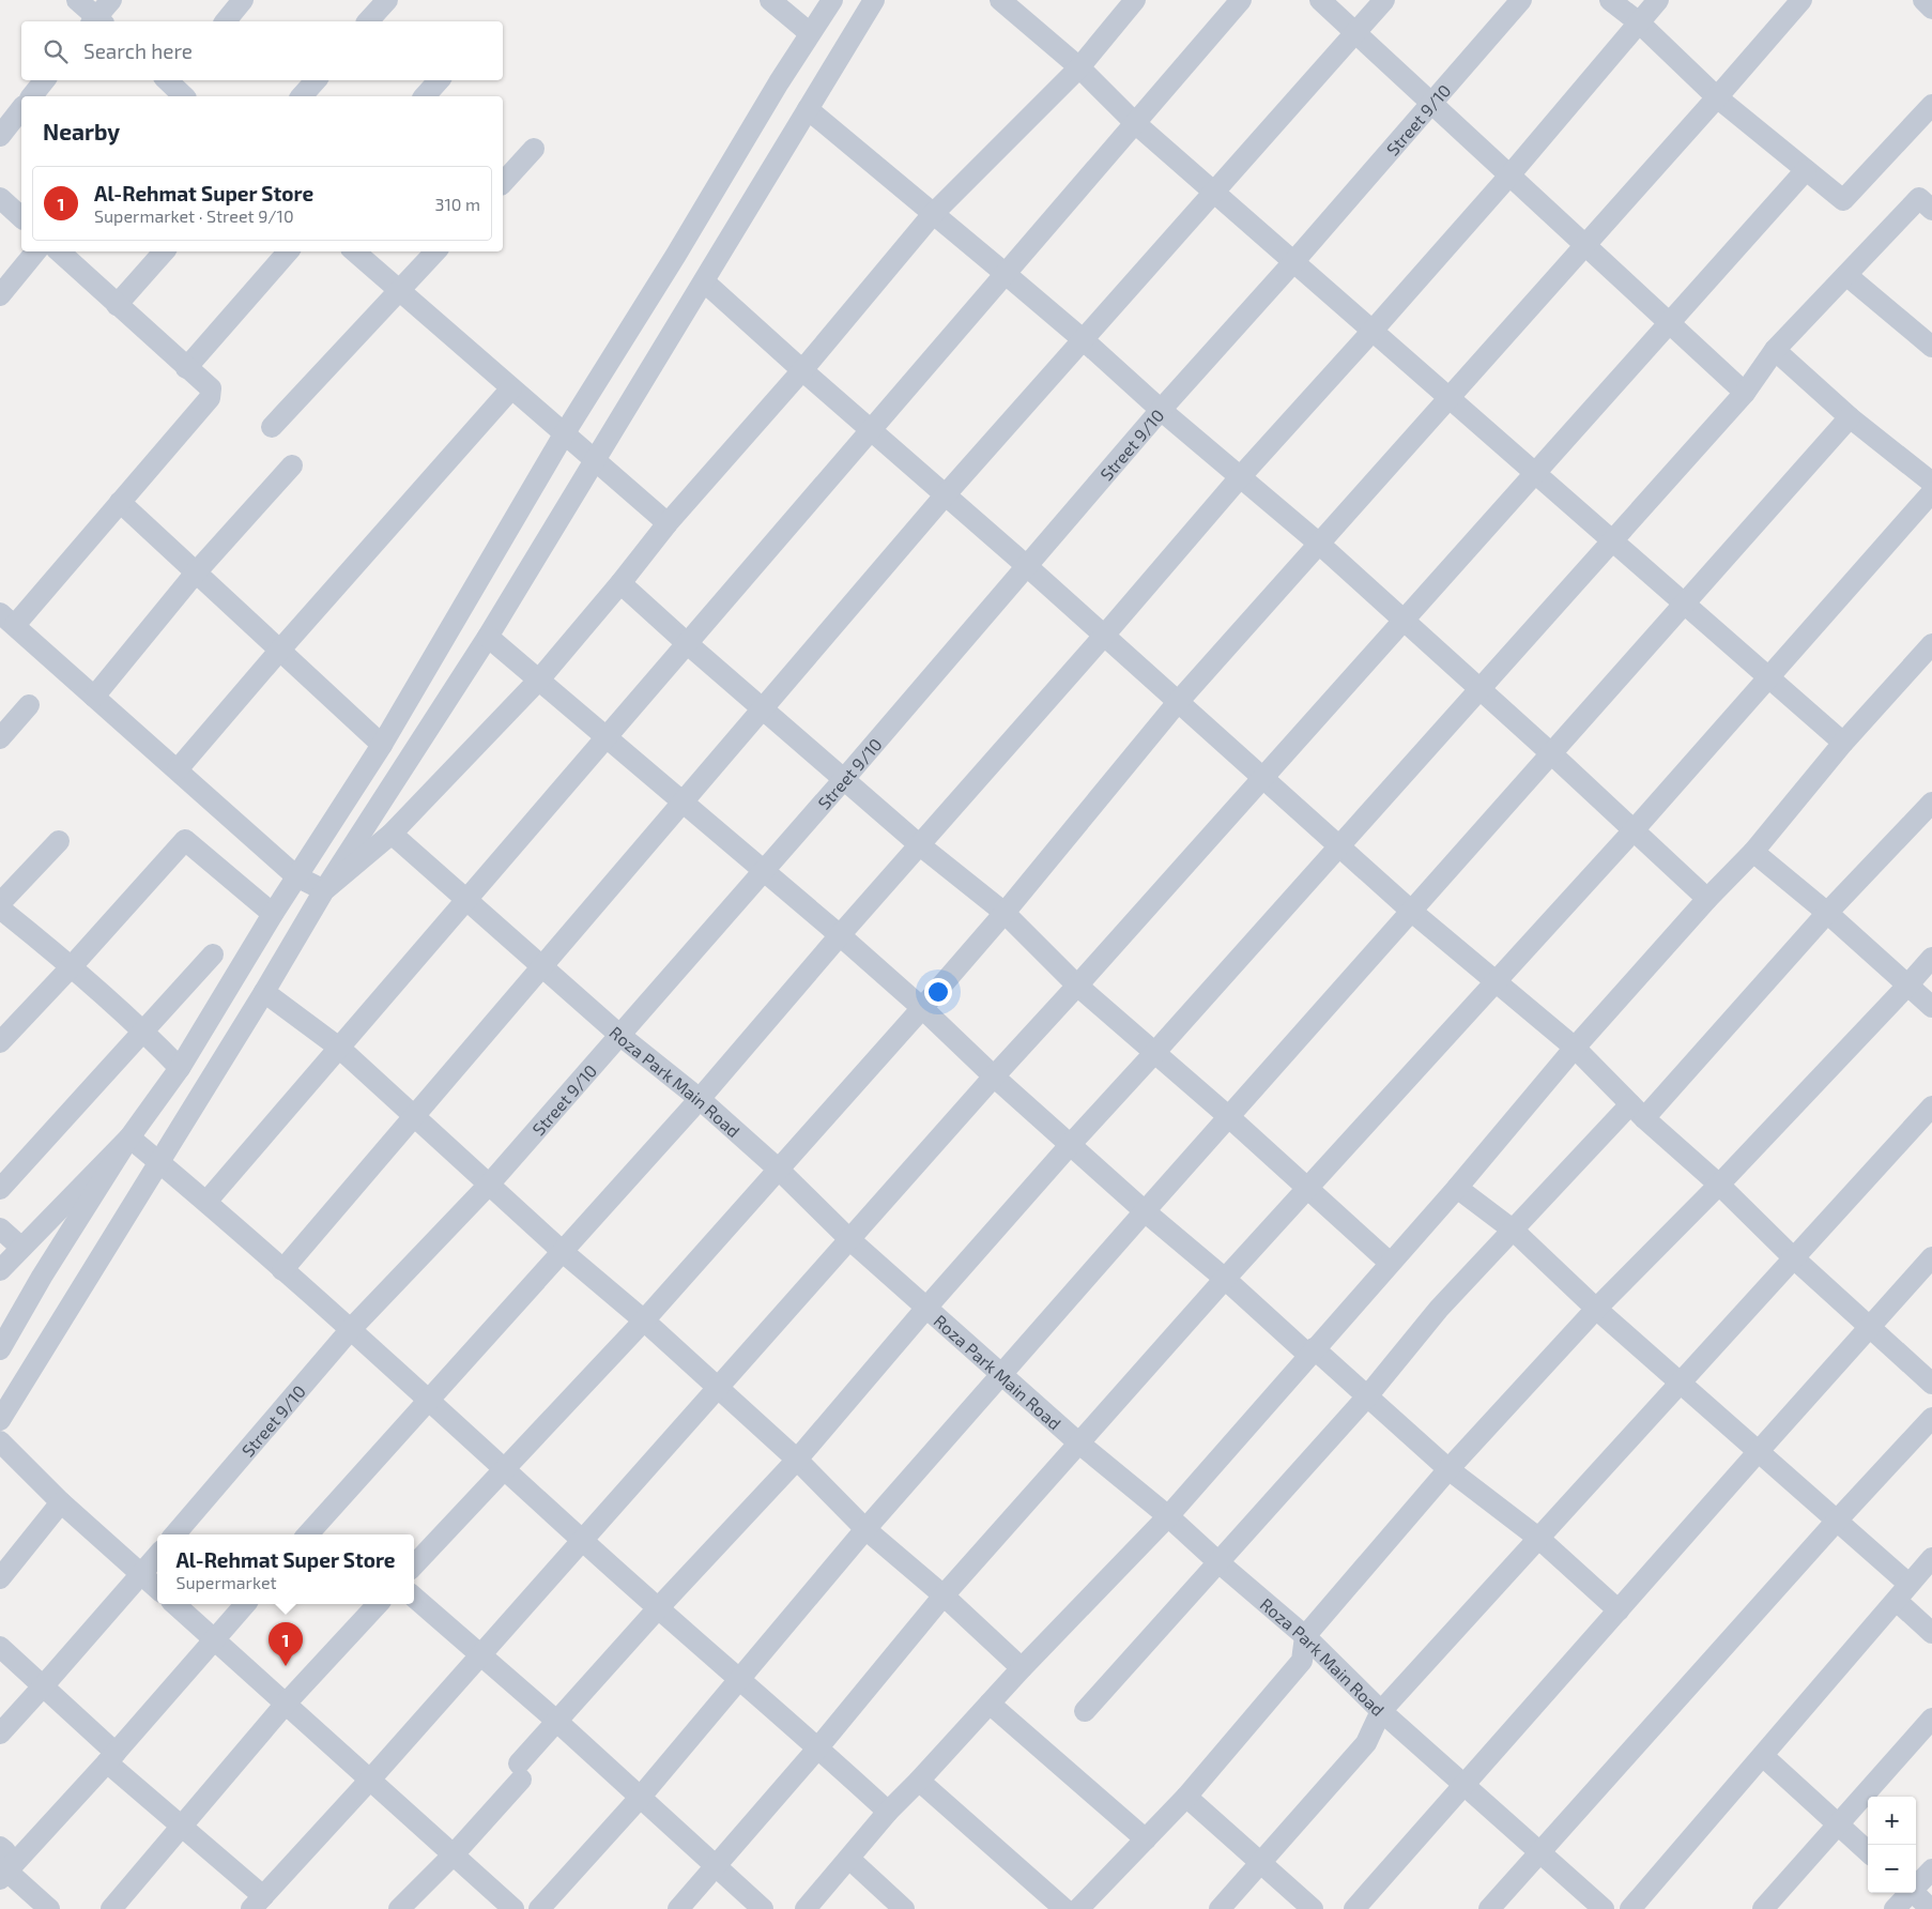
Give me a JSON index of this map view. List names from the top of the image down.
{
  "streets": {
    "street": ["Street 9/10", "Roza Park Main Road"]
  },
  "crossings": [
    ["Street 9/10", "Roza Park Main Road"]
  ],
  "page": {
    "search": "Search here",
    "heading": "Nearby",
    "list": [
      {
        "mark": "1",
        "name": "Al-Rehmat Super Store",
        "note": "Supermarket · Street 9/10",
        "value": "310 m"
      }
    ],
    "popup": ["Al-Rehmat Super Store", "Supermarket"],
    "pins": "1",
    "map_buttons": ["+", "−"]
  }
}
